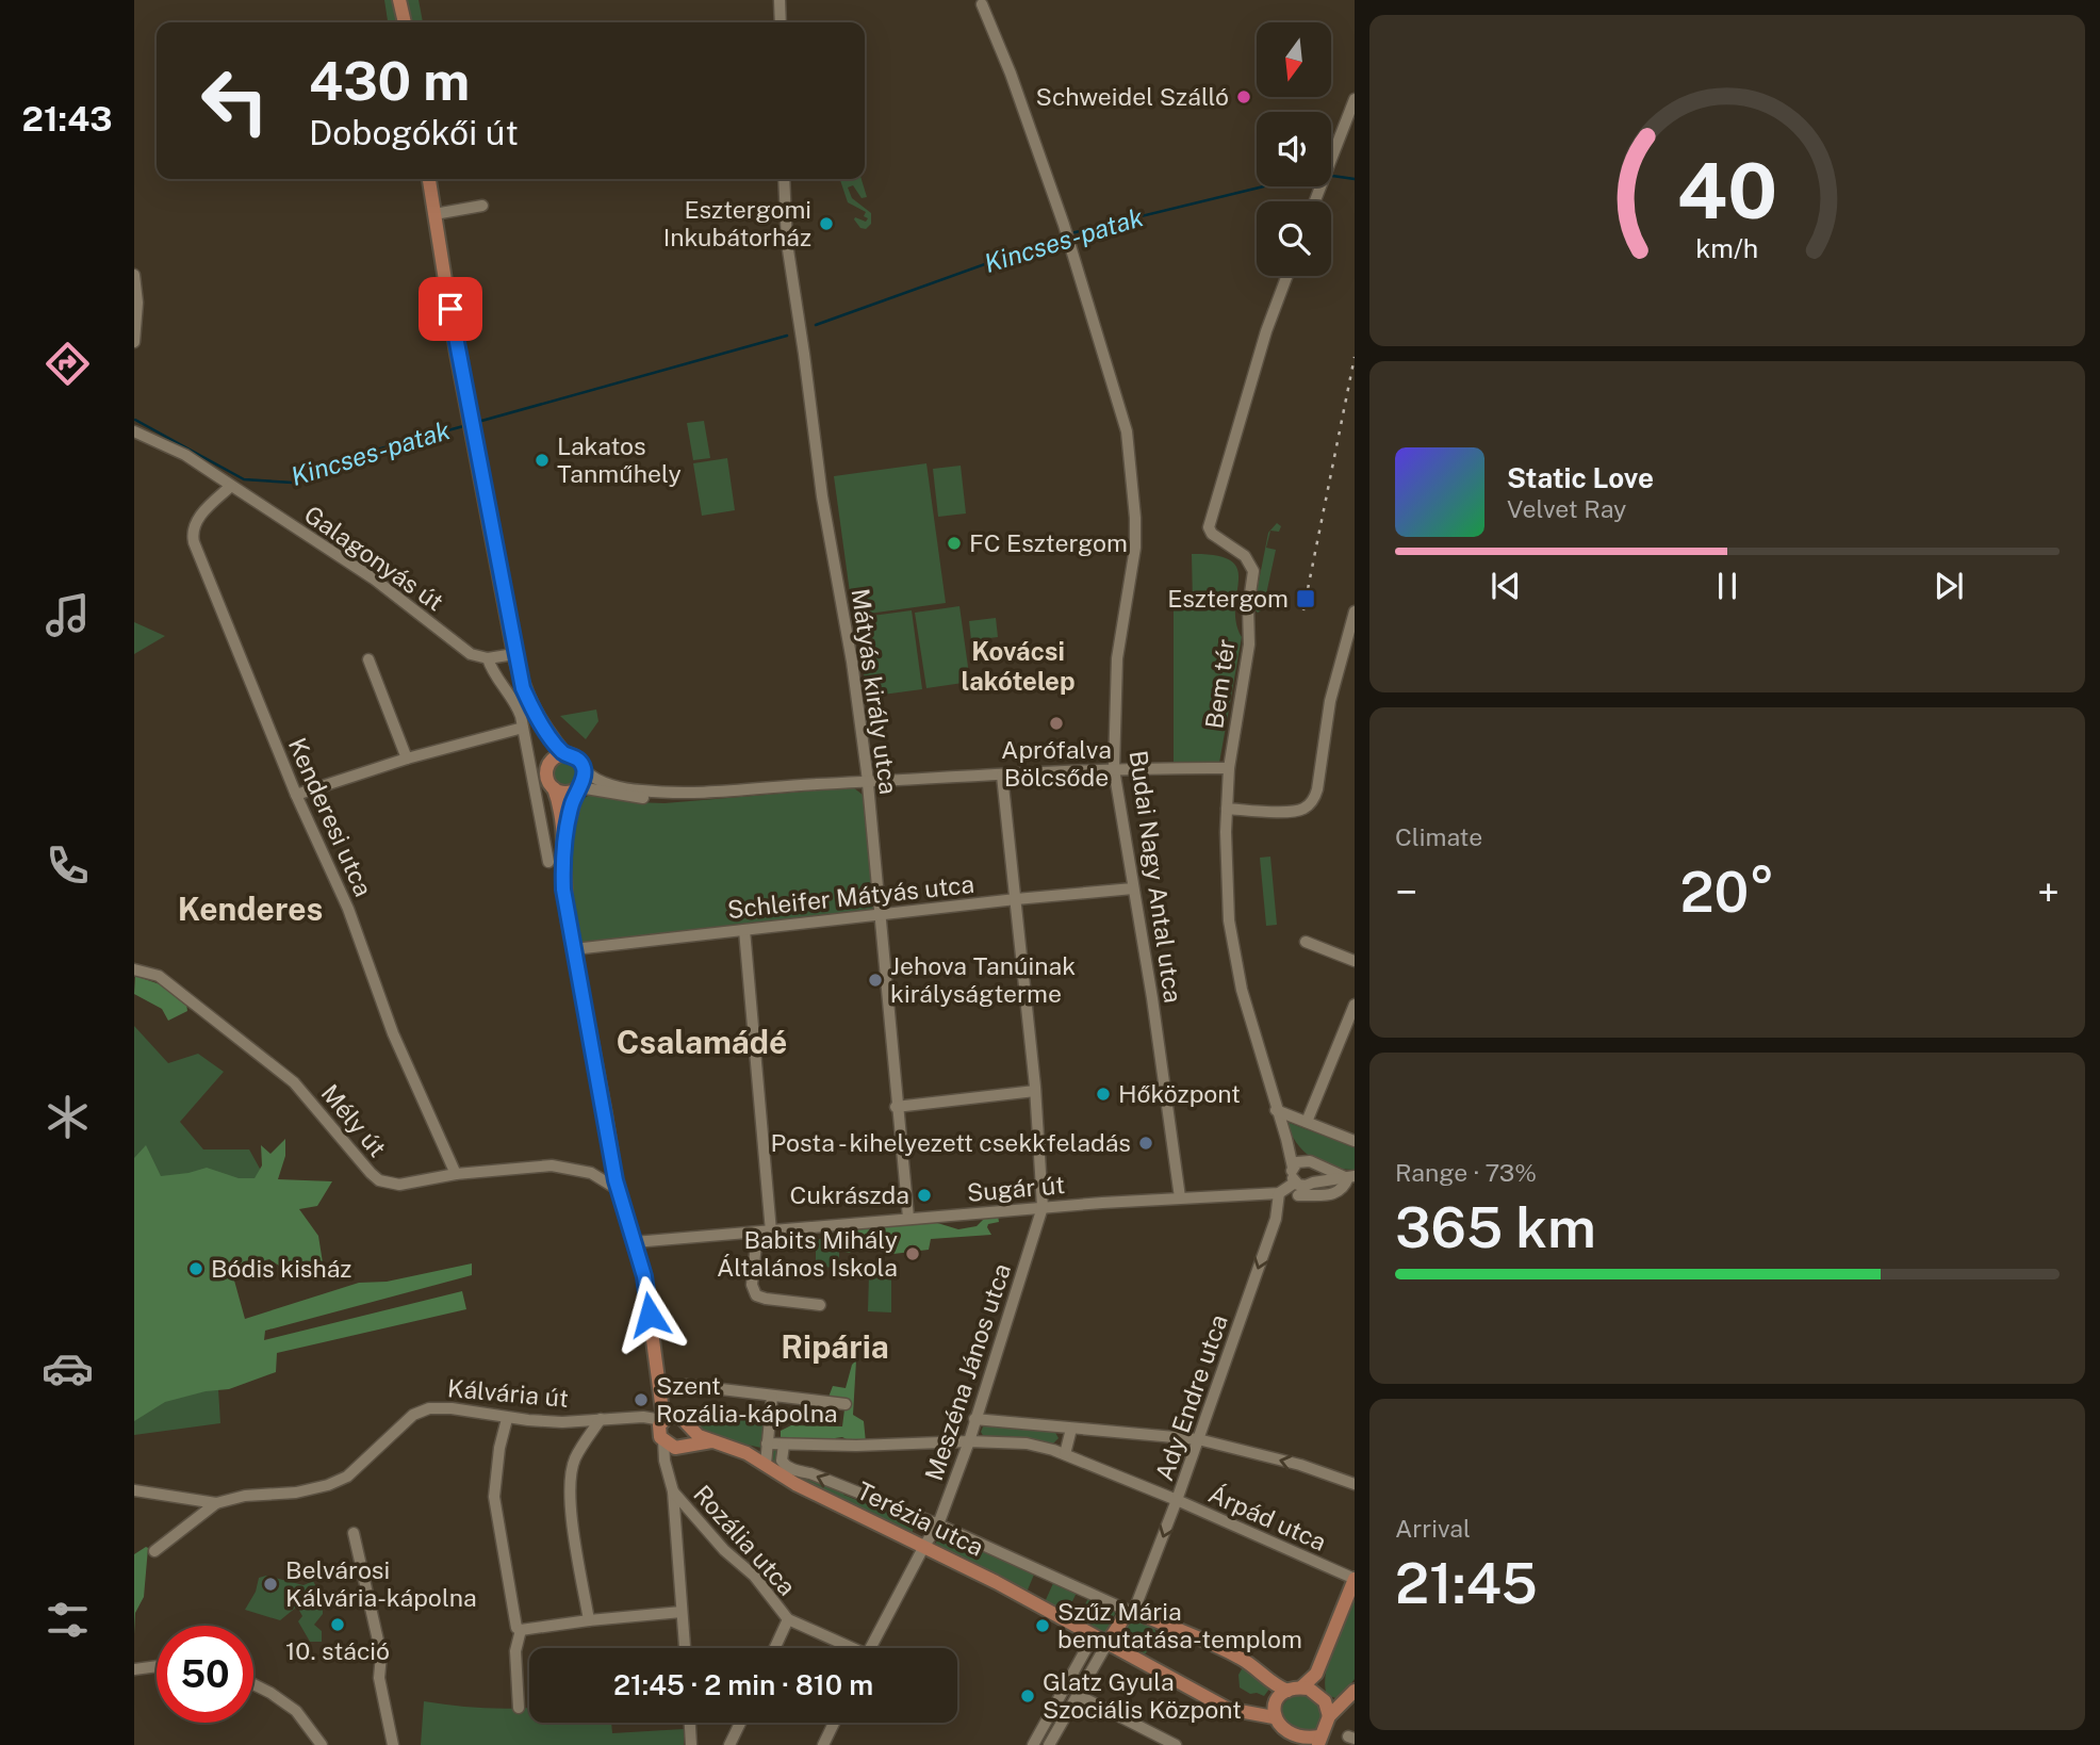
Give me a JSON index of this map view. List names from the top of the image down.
{
  "streets": {
    "main road": ["Terézia utca"],
    "street": [
      "Galagonyás út",
      "Bem tér",
      "Mátyás király utca",
      "Kenderesi utca",
      "Budai Nagy Antal utca",
      "Schleifer Mátyás utca",
      "Mély út",
      "Sugár út",
      "Meszéna János utca",
      "Kálvária út",
      "Ady Endre utca",
      "Árpád utca",
      "Rozália utca"
    ]
  },
  "crossings": [
    ["Galagonyás út", "Kenderesi utca"],
    ["Mátyás király utca", "Schleifer Mátyás utca"],
    ["Mátyás király utca", "Sugár út"],
    ["Kenderesi utca", "Mély út"],
    ["Budai Nagy Antal utca", "Schleifer Mátyás utca"],
    ["Budai Nagy Antal utca", "Sugár út"],
    ["Sugár út", "Meszéna János utca"],
    ["Sugár út", "Ady Endre utca"],
    ["Meszéna János utca", "Árpád utca"],
    ["Meszéna János utca", "Terézia utca"],
    ["Kálvária út", "Terézia utca"],
    ["Ady Endre utca", "Árpád utca"],
    ["Ady Endre utca", "Terézia utca"],
    ["Árpád utca", "Terézia utca"]
  ],
  "one_way": ["Ady Endre utca"],
  "districts": [
    "Kovácsi lakótelep",
    "Kenderes",
    "Csalamádé",
    "Ripária"
  ],
  "water": ["Kincses-patak"],
  "places": {
    "other": [
      "Schweidel Szálló",
      "Esztergomi Inkubátorház",
      "Lakatos Tanműhely",
      "FC Esztergom",
      "Aprófalva Bölcsőde",
      "Jehova Tanúinak királyságterme",
      "Hőközpont",
      "Posta - kihelyezett csekkfeladás",
      "Cukrászda",
      "Babits Mihály Általános Iskola",
      "Bódis kisház",
      "Szent Rozália-kápolna",
      "Belvárosi Kálvária-kápolna",
      "10. stáció",
      "Szűz Mária bemutatása-templom",
      "Glatz Gyula Szociális Központ"
    ],
    "transit": ["Esztergom"]
  },
  "north": "bottom",
  "page": {
    "tabs": "21:43",
    "turn": ["430 m", "Dobogókői út"],
    "song": ["Static Love", "Velvet Ray"],
    "tile": [
      "Climate",
      ["Range · 73%", "365 km"],
      ["Arrival", "21:45"]
    ],
    "heat": ["−", "20°", "+"],
    "limit": "50",
    "trip": "21:45 · 2 min · 810 m",
    "gauge": ["40", "km/h"]
  }
}
